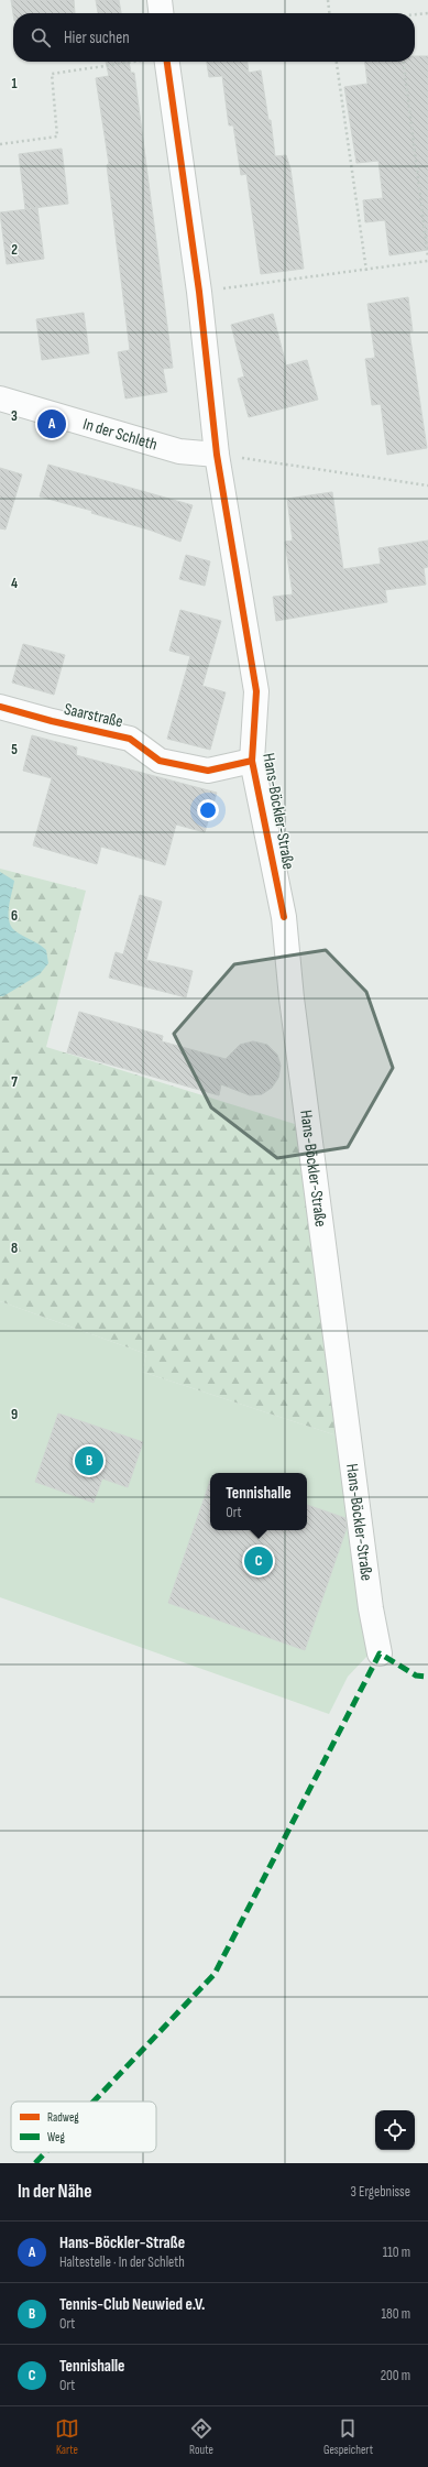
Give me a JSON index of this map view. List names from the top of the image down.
{
  "streets": {
    "street": ["In der Schleth", "Saarstraße", "Hans-Böckler-Straße"]
  },
  "crossings": [
    ["In der Schleth", "Hans-Böckler-Straße"],
    ["Saarstraße", "Hans-Böckler-Straße"]
  ],
  "legend": ["Radweg", "Weg"],
  "page": {
    "search": "Hier suchen",
    "pins": ["A", "B", "C"],
    "popup": ["Tennishalle", "Ort"],
    "heading": ["In der Nähe", "3 Ergebnisse"],
    "list": [
      {
        "mark": "A",
        "name": "Hans-Böckler-Straße",
        "note": "Haltestelle · In der Schleth",
        "value": "110 m"
      },
      {
        "mark": "B",
        "name": "Tennis-Club Neuwied e.V.",
        "note": "Ort",
        "value": "180 m"
      },
      {
        "mark": "C",
        "name": "Tennishalle",
        "note": "Ort",
        "value": "200 m"
      }
    ],
    "nav": ["Karte", "Route", "Gespeichert"]
  },
  "grid": {
    "rows": [
      "1",
      "2",
      "3",
      "4",
      "5",
      "6",
      "7",
      "8",
      "9"
    ]
  }
}
